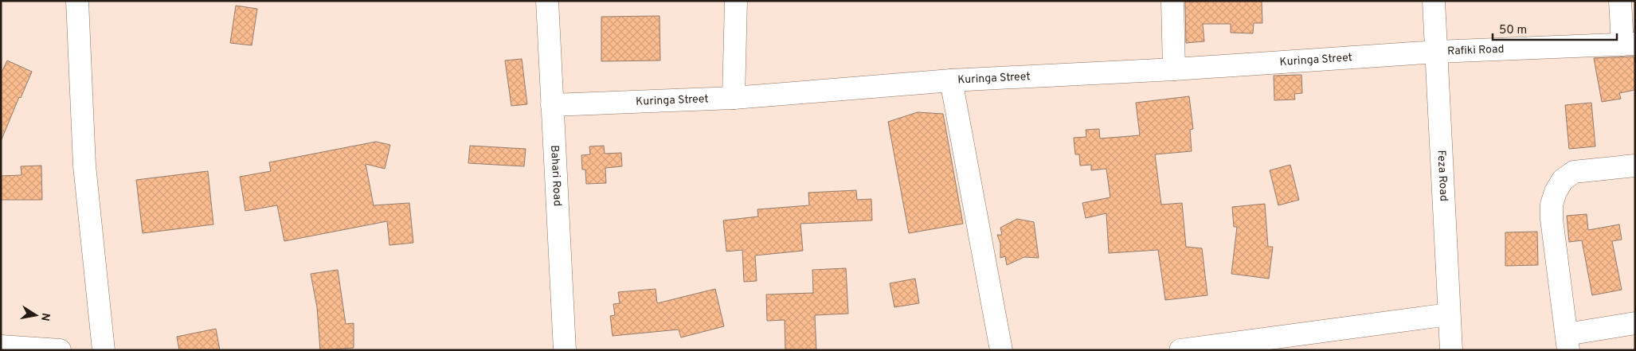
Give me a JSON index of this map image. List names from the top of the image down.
{
  "streets": {
    "street": [
      "Rafiki Road",
      "Kuringa Street",
      "Bahari Road",
      "Feza Road"
    ]
  },
  "crossings": [
    ["Rafiki Road", "Kuringa Street"],
    ["Rafiki Road", "Feza Road"],
    ["Kuringa Street", "Bahari Road"],
    ["Kuringa Street", "Feza Road"]
  ],
  "scale_bar": "50 m",
  "north": "right"
}
